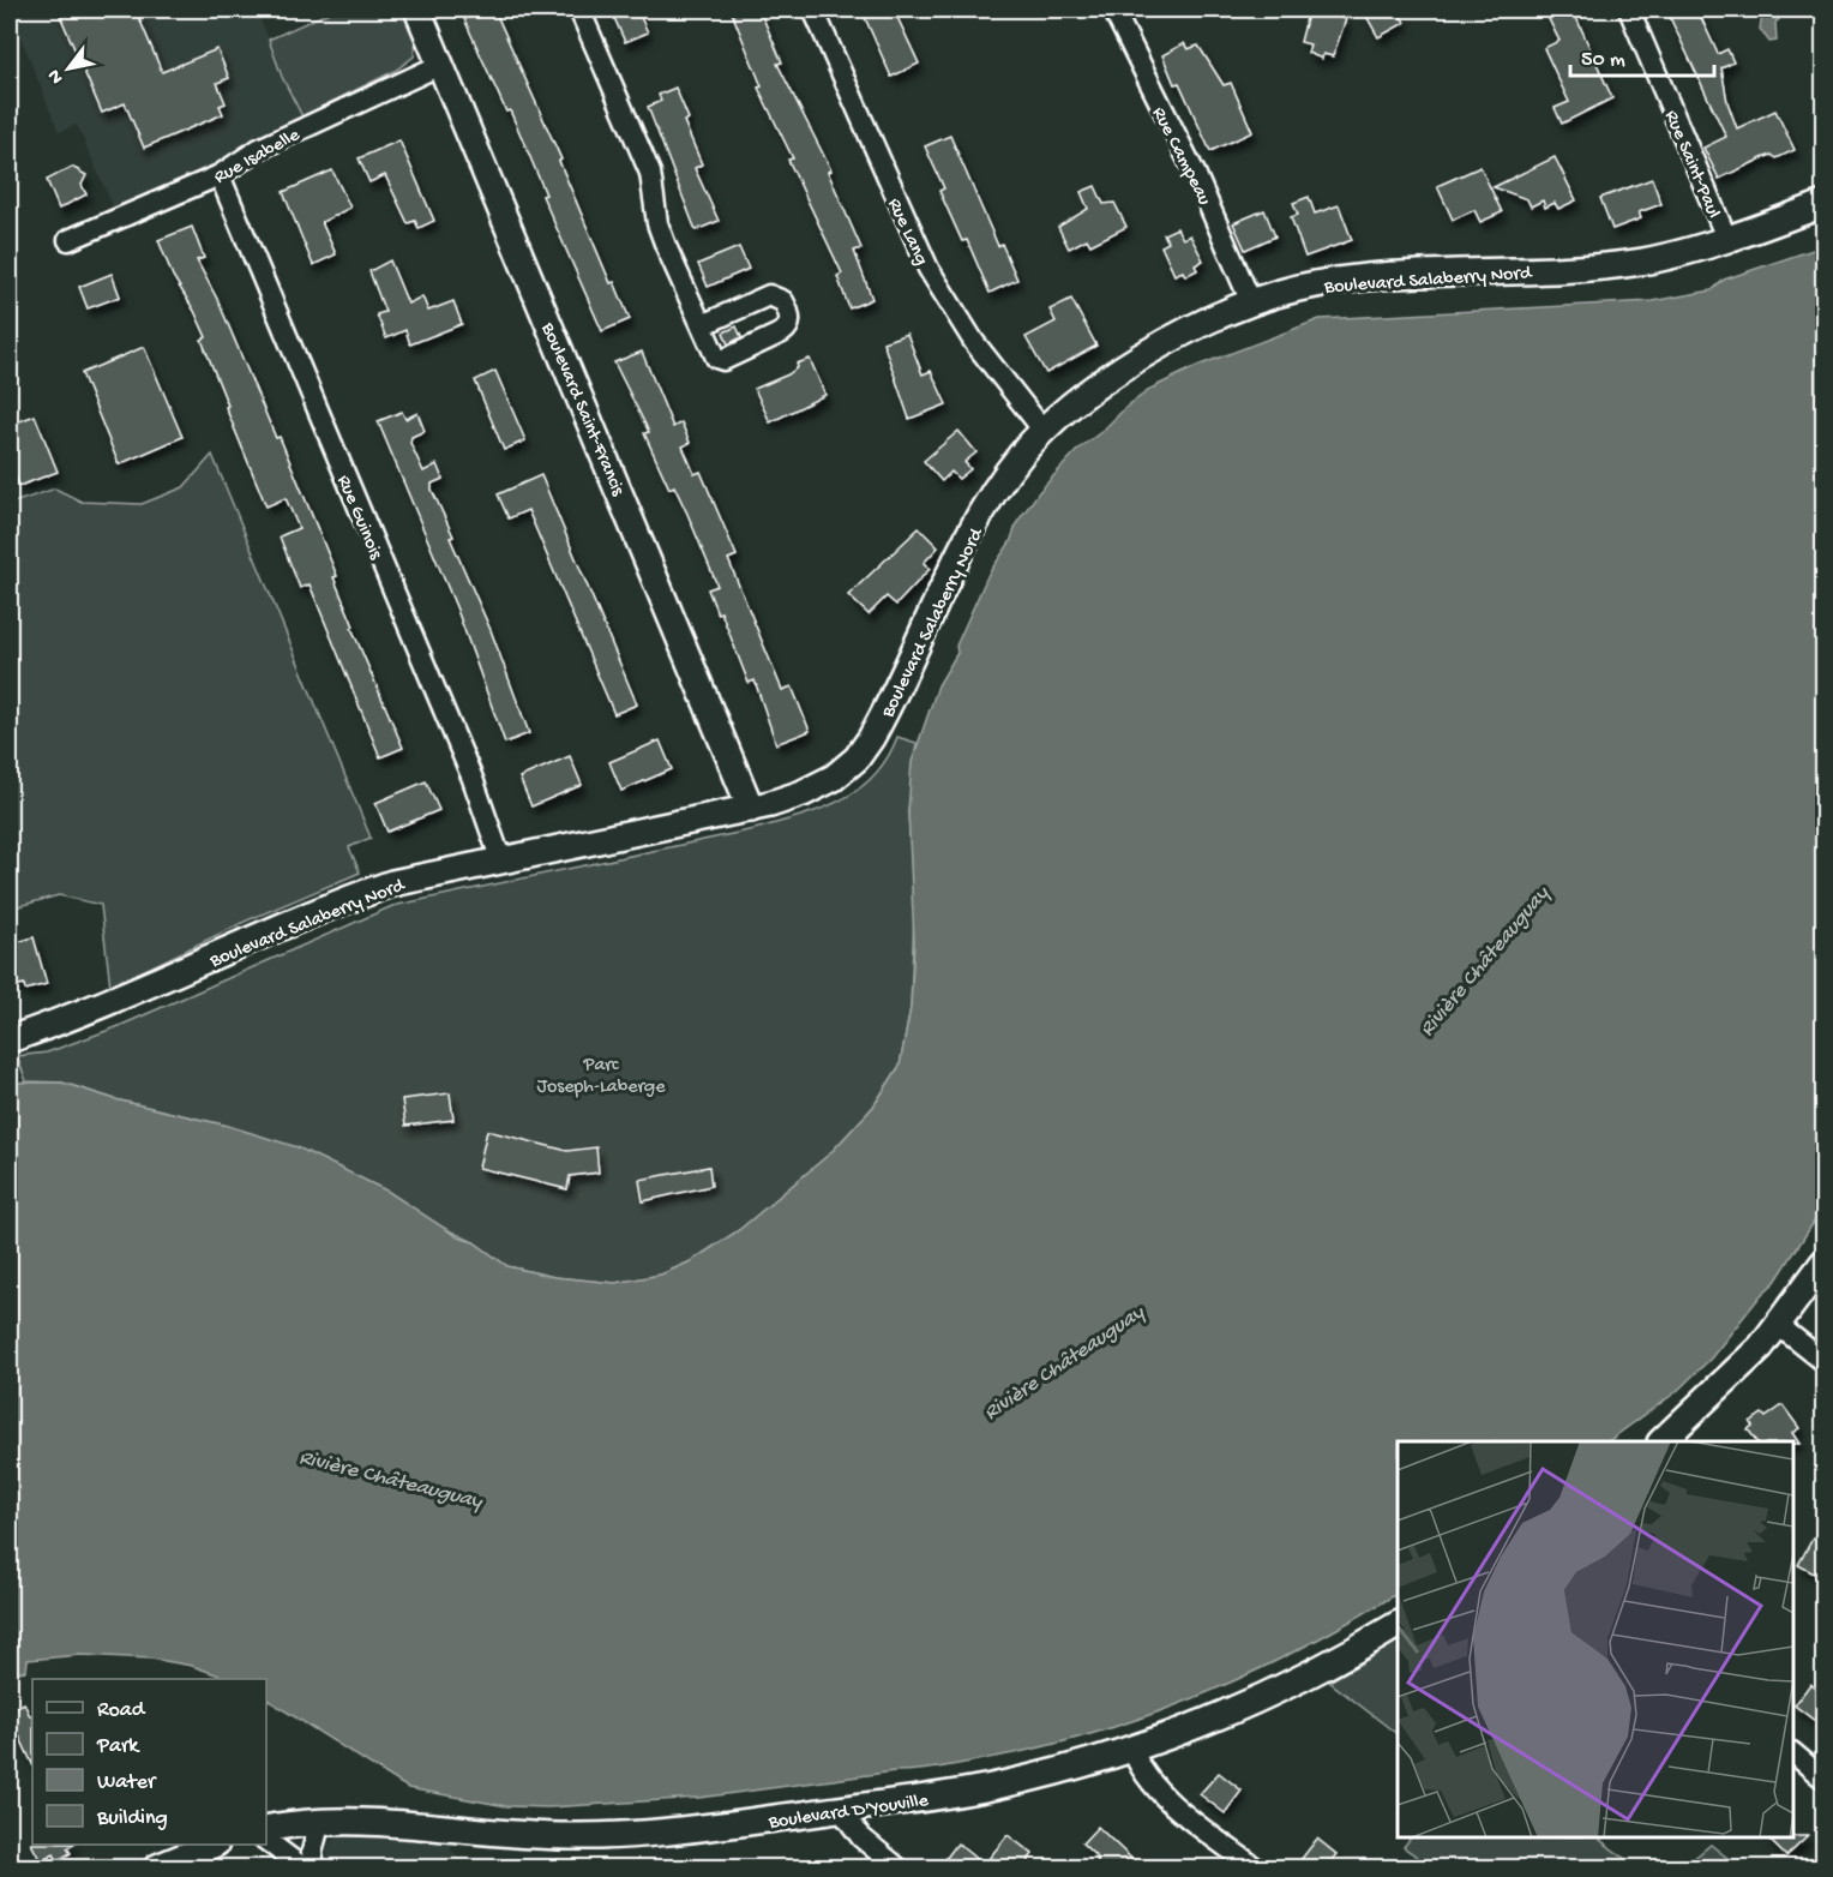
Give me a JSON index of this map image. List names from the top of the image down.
{
  "streets": {
    "street": [
      "Rue Isabelle",
      "Rue Campeau",
      "Rue Saint-Paul",
      "Rue Lang",
      "Boulevard Salaberry Nord",
      "Boulevard Saint-Francis",
      "Rue Guinois",
      "Boulevard D'Youville"
    ]
  },
  "crossings": [
    ["Rue Isabelle", "Boulevard Saint-Francis"],
    ["Rue Isabelle", "Rue Guinois"],
    ["Rue Campeau", "Boulevard Salaberry Nord"],
    ["Rue Saint-Paul", "Boulevard Salaberry Nord"],
    ["Rue Lang", "Boulevard Salaberry Nord"],
    ["Boulevard Salaberry Nord", "Boulevard Saint-Francis"],
    ["Boulevard Salaberry Nord", "Rue Guinois"]
  ],
  "water": ["Rivière Châteauguay"],
  "parks": ["Parc Joseph-Laberge"],
  "legend": [
    "Road",
    "Park",
    "Water",
    "Building"
  ],
  "scale_bar": "50 m",
  "north": "bottom left"
}
